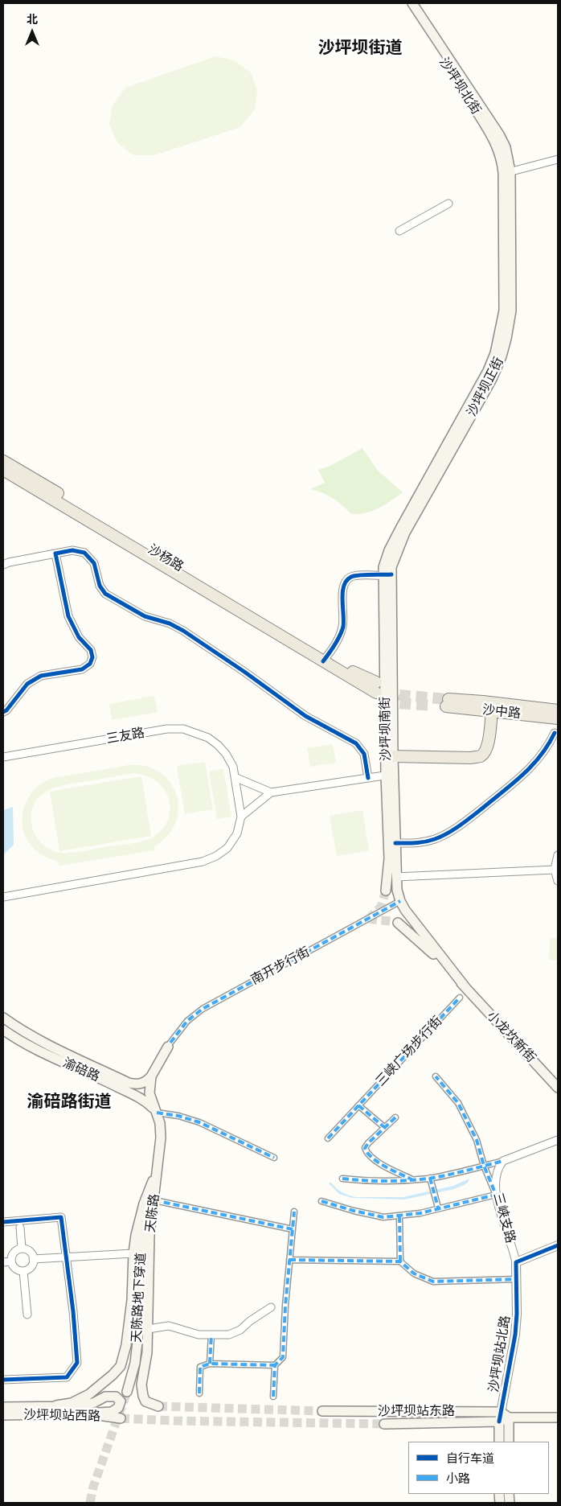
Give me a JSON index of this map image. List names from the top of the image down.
{
  "streets": {
    "main road": [
      "沙坪坝北街",
      "沙坪坝正街",
      "沙杨路",
      "沙中路",
      "沙坪坝南街",
      "小龙坎新街",
      "渝碚路",
      "天陈路",
      "天陈路地下穿道",
      "沙坪坝站东路",
      "沙坪坝站西路"
    ],
    "street": [
      "三友路",
      "南开步行街",
      "三峡广场步行街",
      "三峡支路",
      "沙坪坝站北路"
    ]
  },
  "crossings": [
    ["沙坪坝北街", "沙坪坝正街"],
    ["沙坪坝正街", "沙坪坝南街"],
    ["沙坪坝南街", "南开步行街"],
    ["沙坪坝南街", "小龙坎新街"],
    ["南开步行街", "小龙坎新街"],
    ["渝碚路", "天陈路"],
    ["天陈路", "天陈路地下穿道"],
    ["三峡支路", "沙坪坝站北路"],
    ["沙坪坝站北路", "沙坪坝站东路"]
  ],
  "districts": ["沙坪坝街道", "渝碚路街道"],
  "legend": ["自行车道", "小路"],
  "north": "top"
}
